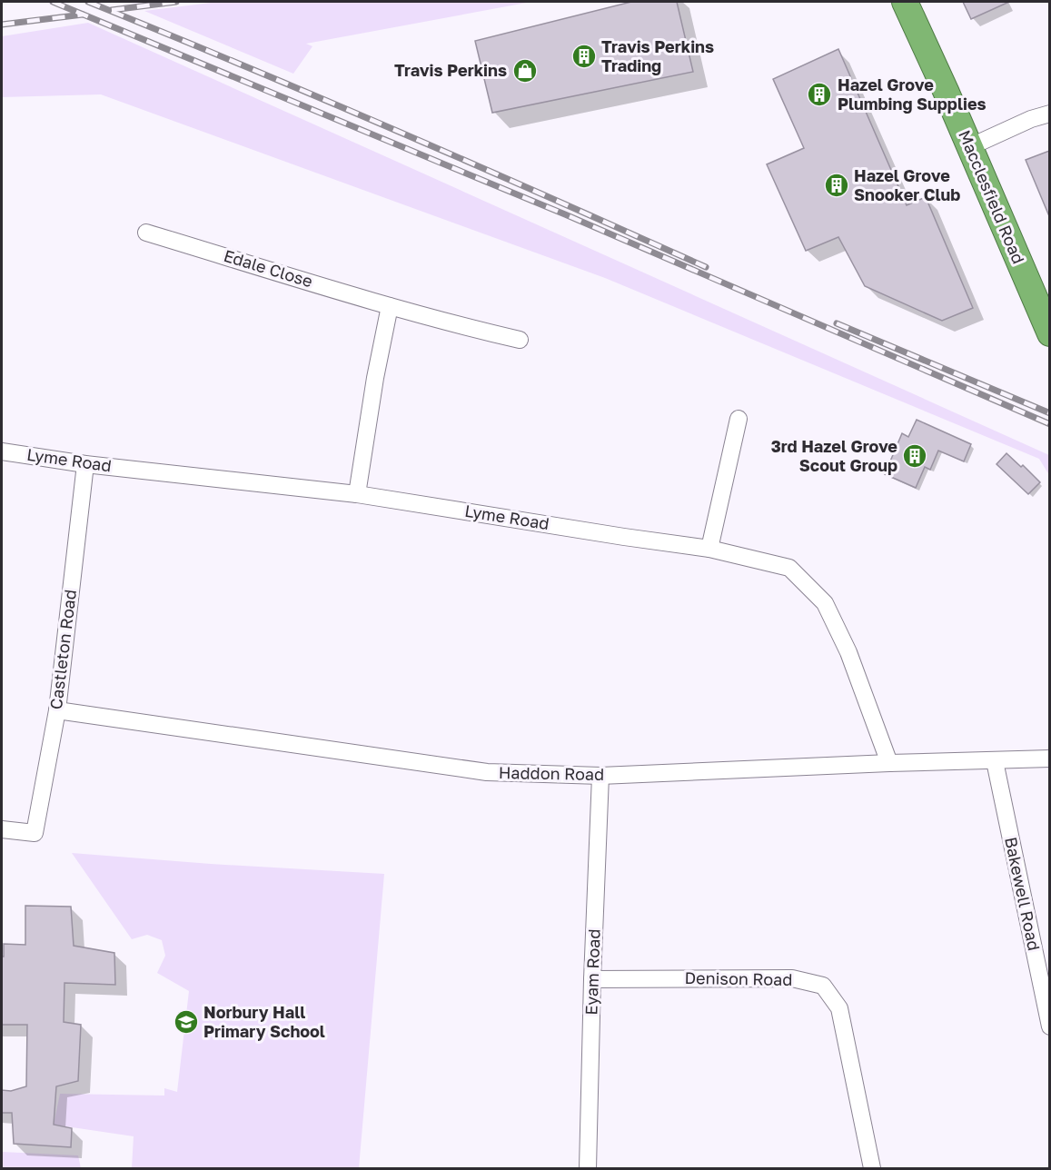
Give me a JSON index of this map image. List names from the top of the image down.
{
  "streets": {
    "highway": ["Macclesfield Road"],
    "street": [
      "Edale Close",
      "Lyme Road",
      "Castleton Road",
      "Haddon Road",
      "Bakewell Road",
      "Eyam Road",
      "Denison Road"
    ]
  },
  "crossings": [
    ["Lyme Road", "Castleton Road"],
    ["Lyme Road", "Haddon Road"],
    ["Castleton Road", "Haddon Road"],
    ["Haddon Road", "Bakewell Road"],
    ["Haddon Road", "Eyam Road"],
    ["Eyam Road", "Denison Road"]
  ],
  "places": {
    "building": [
      "Travis Perkins Trading",
      "Hazel Grove Plumbing Supplies",
      "Hazel Grove Snooker Club",
      "3rd Hazel Grove Scout Group"
    ],
    "shop": ["Travis Perkins"],
    "school or university": ["Norbury Hall Primary School"]
  }
}
